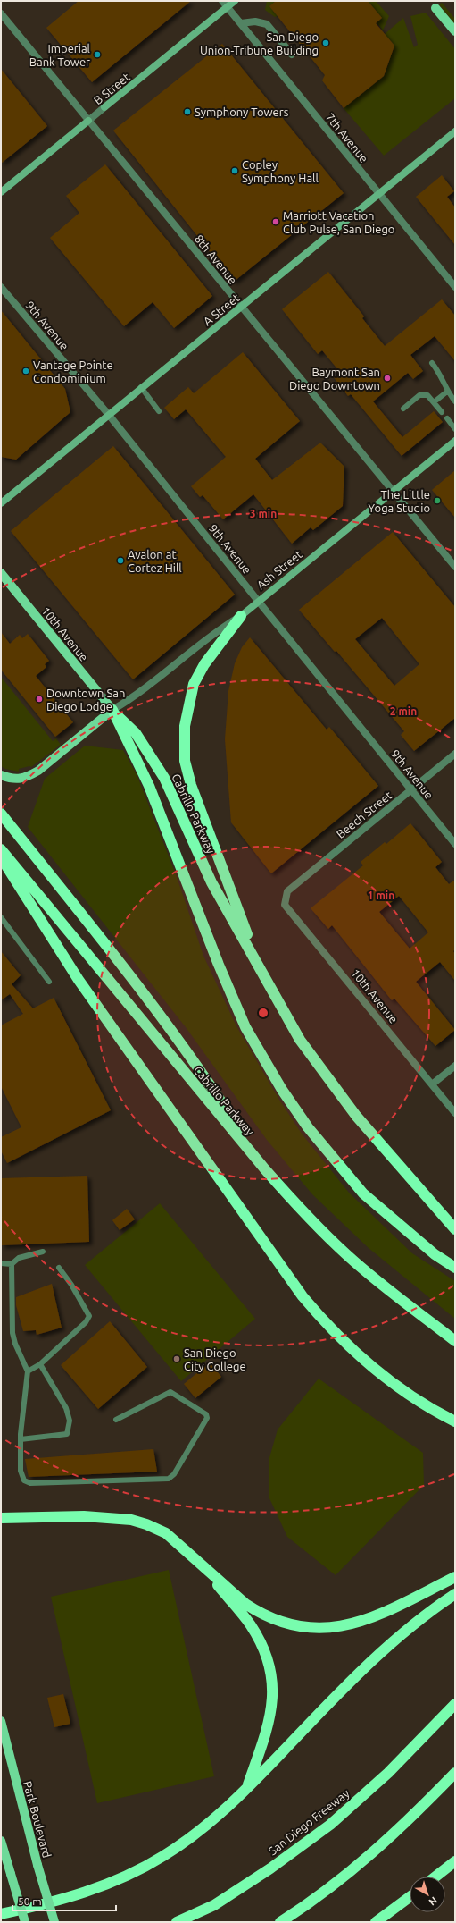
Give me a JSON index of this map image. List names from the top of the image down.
{
  "streets": {
    "highway": ["Cabrillo Parkway", "San Diego Freeway"],
    "main road": [
      "B Street",
      "A Street",
      "Ash Street",
      "10th Avenue",
      "Park Boulevard"
    ],
    "street": [
      "7th Avenue",
      "8th Avenue",
      "9th Avenue",
      "Beech Street"
    ]
  },
  "crossings": [
    ["B Street", "7th Avenue"],
    ["B Street", "8th Avenue"],
    ["7th Avenue", "A Street"],
    ["8th Avenue", "A Street"],
    ["8th Avenue", "Ash Street"],
    ["A Street", "9th Avenue"],
    ["9th Avenue", "Ash Street"],
    ["9th Avenue", "Beech Street"],
    ["Ash Street", "10th Avenue"],
    ["Ash Street", "Cabrillo Parkway"],
    ["10th Avenue", "Cabrillo Parkway"],
    ["10th Avenue", "Beech Street"]
  ],
  "places": [
    "San Diego Union-Tribune Building",
    "Imperial Bank Tower",
    "Symphony Towers",
    "Copley Symphony Hall",
    "Marriott Vacation Club Pulse, San Diego",
    "Vantage Pointe Condominium",
    "Baymont San Diego Downtown",
    "The Little Yoga Studio",
    "Avalon at Cortez Hill",
    "Downtown San Diego Lodge",
    "San Diego City College"
  ],
  "scale_bar": "50 m",
  "north": "bottom right",
  "rings": ["3 min", "2 min", "1 min"]
}
